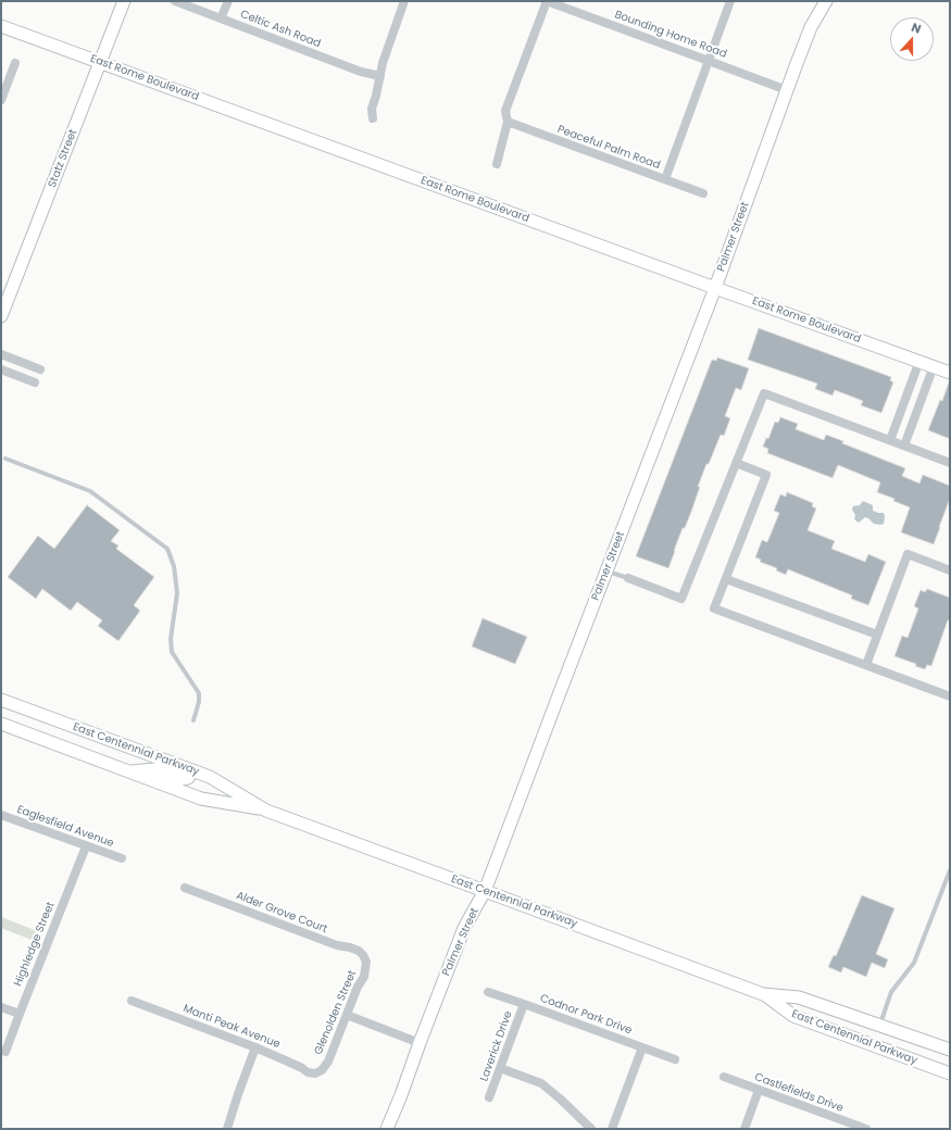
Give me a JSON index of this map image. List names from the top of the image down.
{
  "streets": {
    "street": [
      "Celtic Ash Road",
      "Bounding Home Road",
      "East Rome Boulevard",
      "Peaceful Palm Road",
      "Statz Street",
      "Palmer Street",
      "East Centennial Parkway",
      "Eaglesfield Avenue",
      "Alder Grove Court",
      "Highledge Street",
      "Glenolden Street",
      "Codnor Park Drive",
      "Manti Peak Avenue",
      "Laverick Drive",
      "Castlefields Drive"
    ]
  },
  "crossings": [
    ["Bounding Home Road", "Palmer Street"],
    ["East Rome Boulevard", "Statz Street"],
    ["East Rome Boulevard", "Palmer Street"],
    ["Palmer Street", "East Centennial Parkway"],
    ["Eaglesfield Avenue", "Highledge Street"],
    ["Alder Grove Court", "Glenolden Street"],
    ["Glenolden Street", "Manti Peak Avenue"],
    ["Codnor Park Drive", "Laverick Drive"]
  ],
  "north": "top"
}
